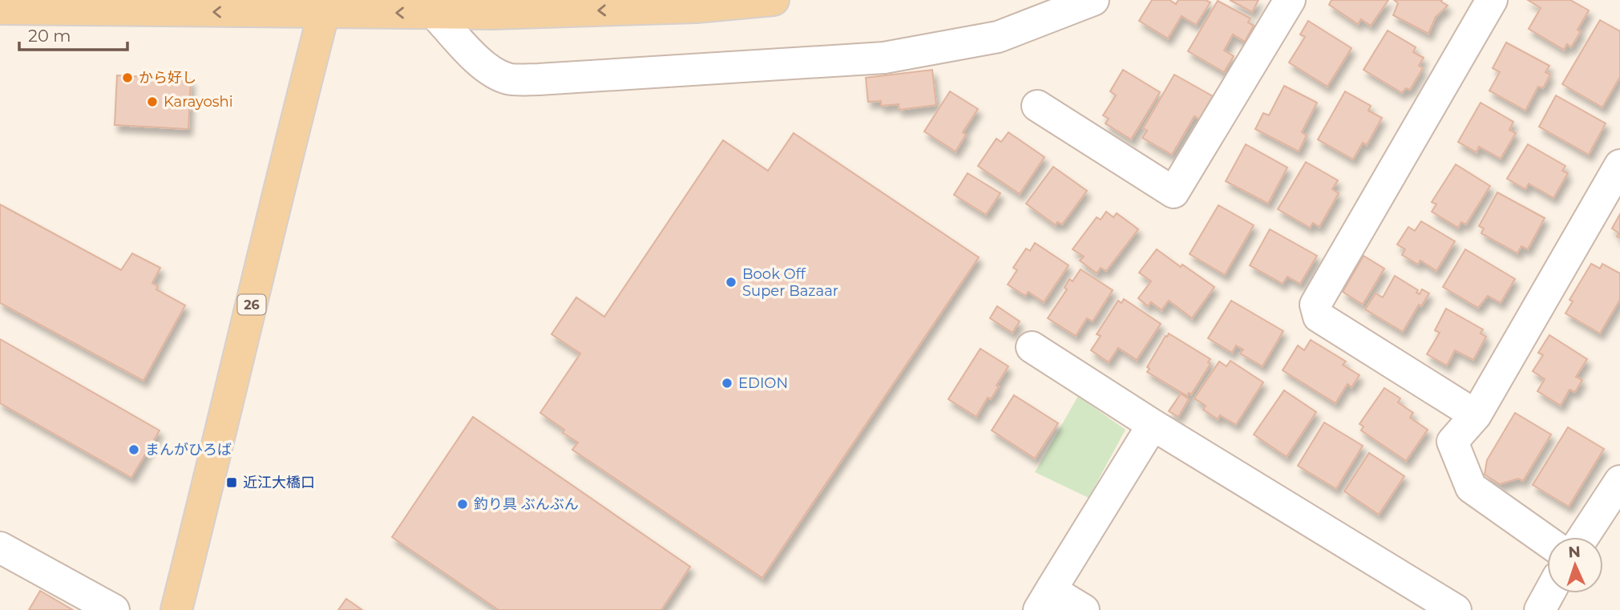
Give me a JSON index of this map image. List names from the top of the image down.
{
  "streets": {
    "main road": ["26"]
  },
  "places": {
    "other": [
      "から好し",
      "Karayoshi",
      "Book Off Super Bazaar",
      "EDION",
      "まんがひろば",
      "釣り具 ぶんぶん"
    ],
    "transit": ["近江大橋口"]
  },
  "scale_bar": "20 m",
  "north": "top"
}
